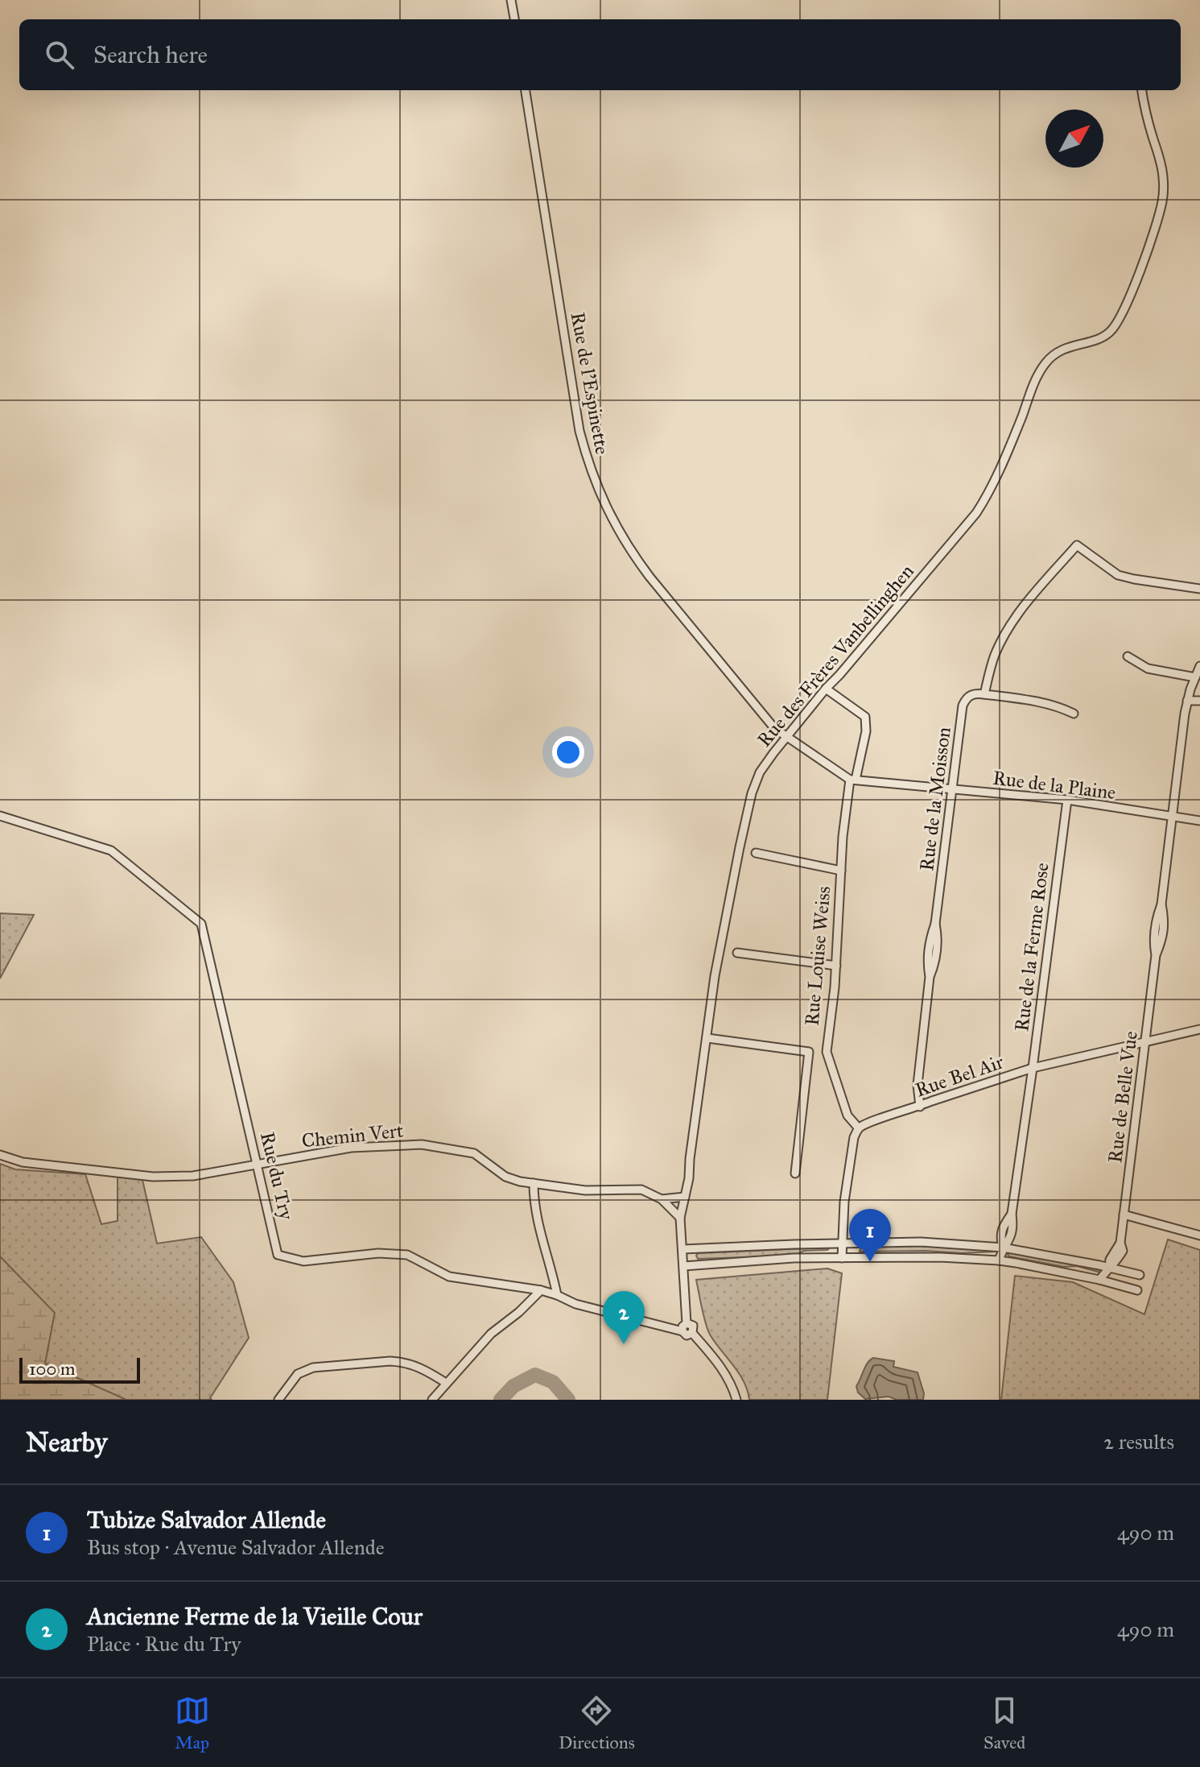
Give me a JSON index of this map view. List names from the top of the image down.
{
  "streets": {
    "street": [
      "Rue de l'Espinette",
      "Rue des Frères Vanbellinghen",
      "Rue de la Plaine",
      "Rue de la Moisson",
      "Rue de la Ferme Rose",
      "Rue Louise Weiss",
      "Rue Bel Air",
      "Rue de Belle Vue",
      "Chemin Vert",
      "Rue du Try"
    ]
  },
  "crossings": [
    ["Rue de l'Espinette", "Rue des Frères Vanbellinghen"],
    ["Rue de l'Espinette", "Rue de la Plaine"],
    ["Rue de l'Espinette", "Rue Louise Weiss"],
    ["Rue des Frères Vanbellinghen", "Rue Louise Weiss"],
    ["Rue des Frères Vanbellinghen", "Chemin Vert"],
    ["Rue des Frères Vanbellinghen", "Rue du Try"],
    ["Rue de la Plaine", "Rue de la Moisson"],
    ["Rue de la Plaine", "Rue de la Ferme Rose"],
    ["Rue de la Plaine", "Rue Louise Weiss"],
    ["Rue de la Plaine", "Rue de Belle Vue"],
    ["Rue de la Moisson", "Rue Bel Air"],
    ["Rue de la Ferme Rose", "Rue Bel Air"],
    ["Rue Louise Weiss", "Rue Bel Air"],
    ["Rue Bel Air", "Rue de Belle Vue"],
    ["Chemin Vert", "Rue du Try"]
  ],
  "scale_bar": "100 m",
  "north": "top right",
  "page": {
    "search": "Search here",
    "pins": ["1", "2"],
    "scale": "100 m",
    "heading": ["Nearby", "2 results"],
    "list": [
      {
        "mark": "1",
        "name": "Tubize Salvador Allende",
        "note": "Bus stop · Avenue Salvador Allende",
        "value": "490 m"
      },
      {
        "mark": "2",
        "name": "Ancienne Ferme de la Vieille Cour",
        "note": "Place · Rue du Try",
        "value": "490 m"
      }
    ],
    "nav": ["Map", "Directions", "Saved"]
  }
}
